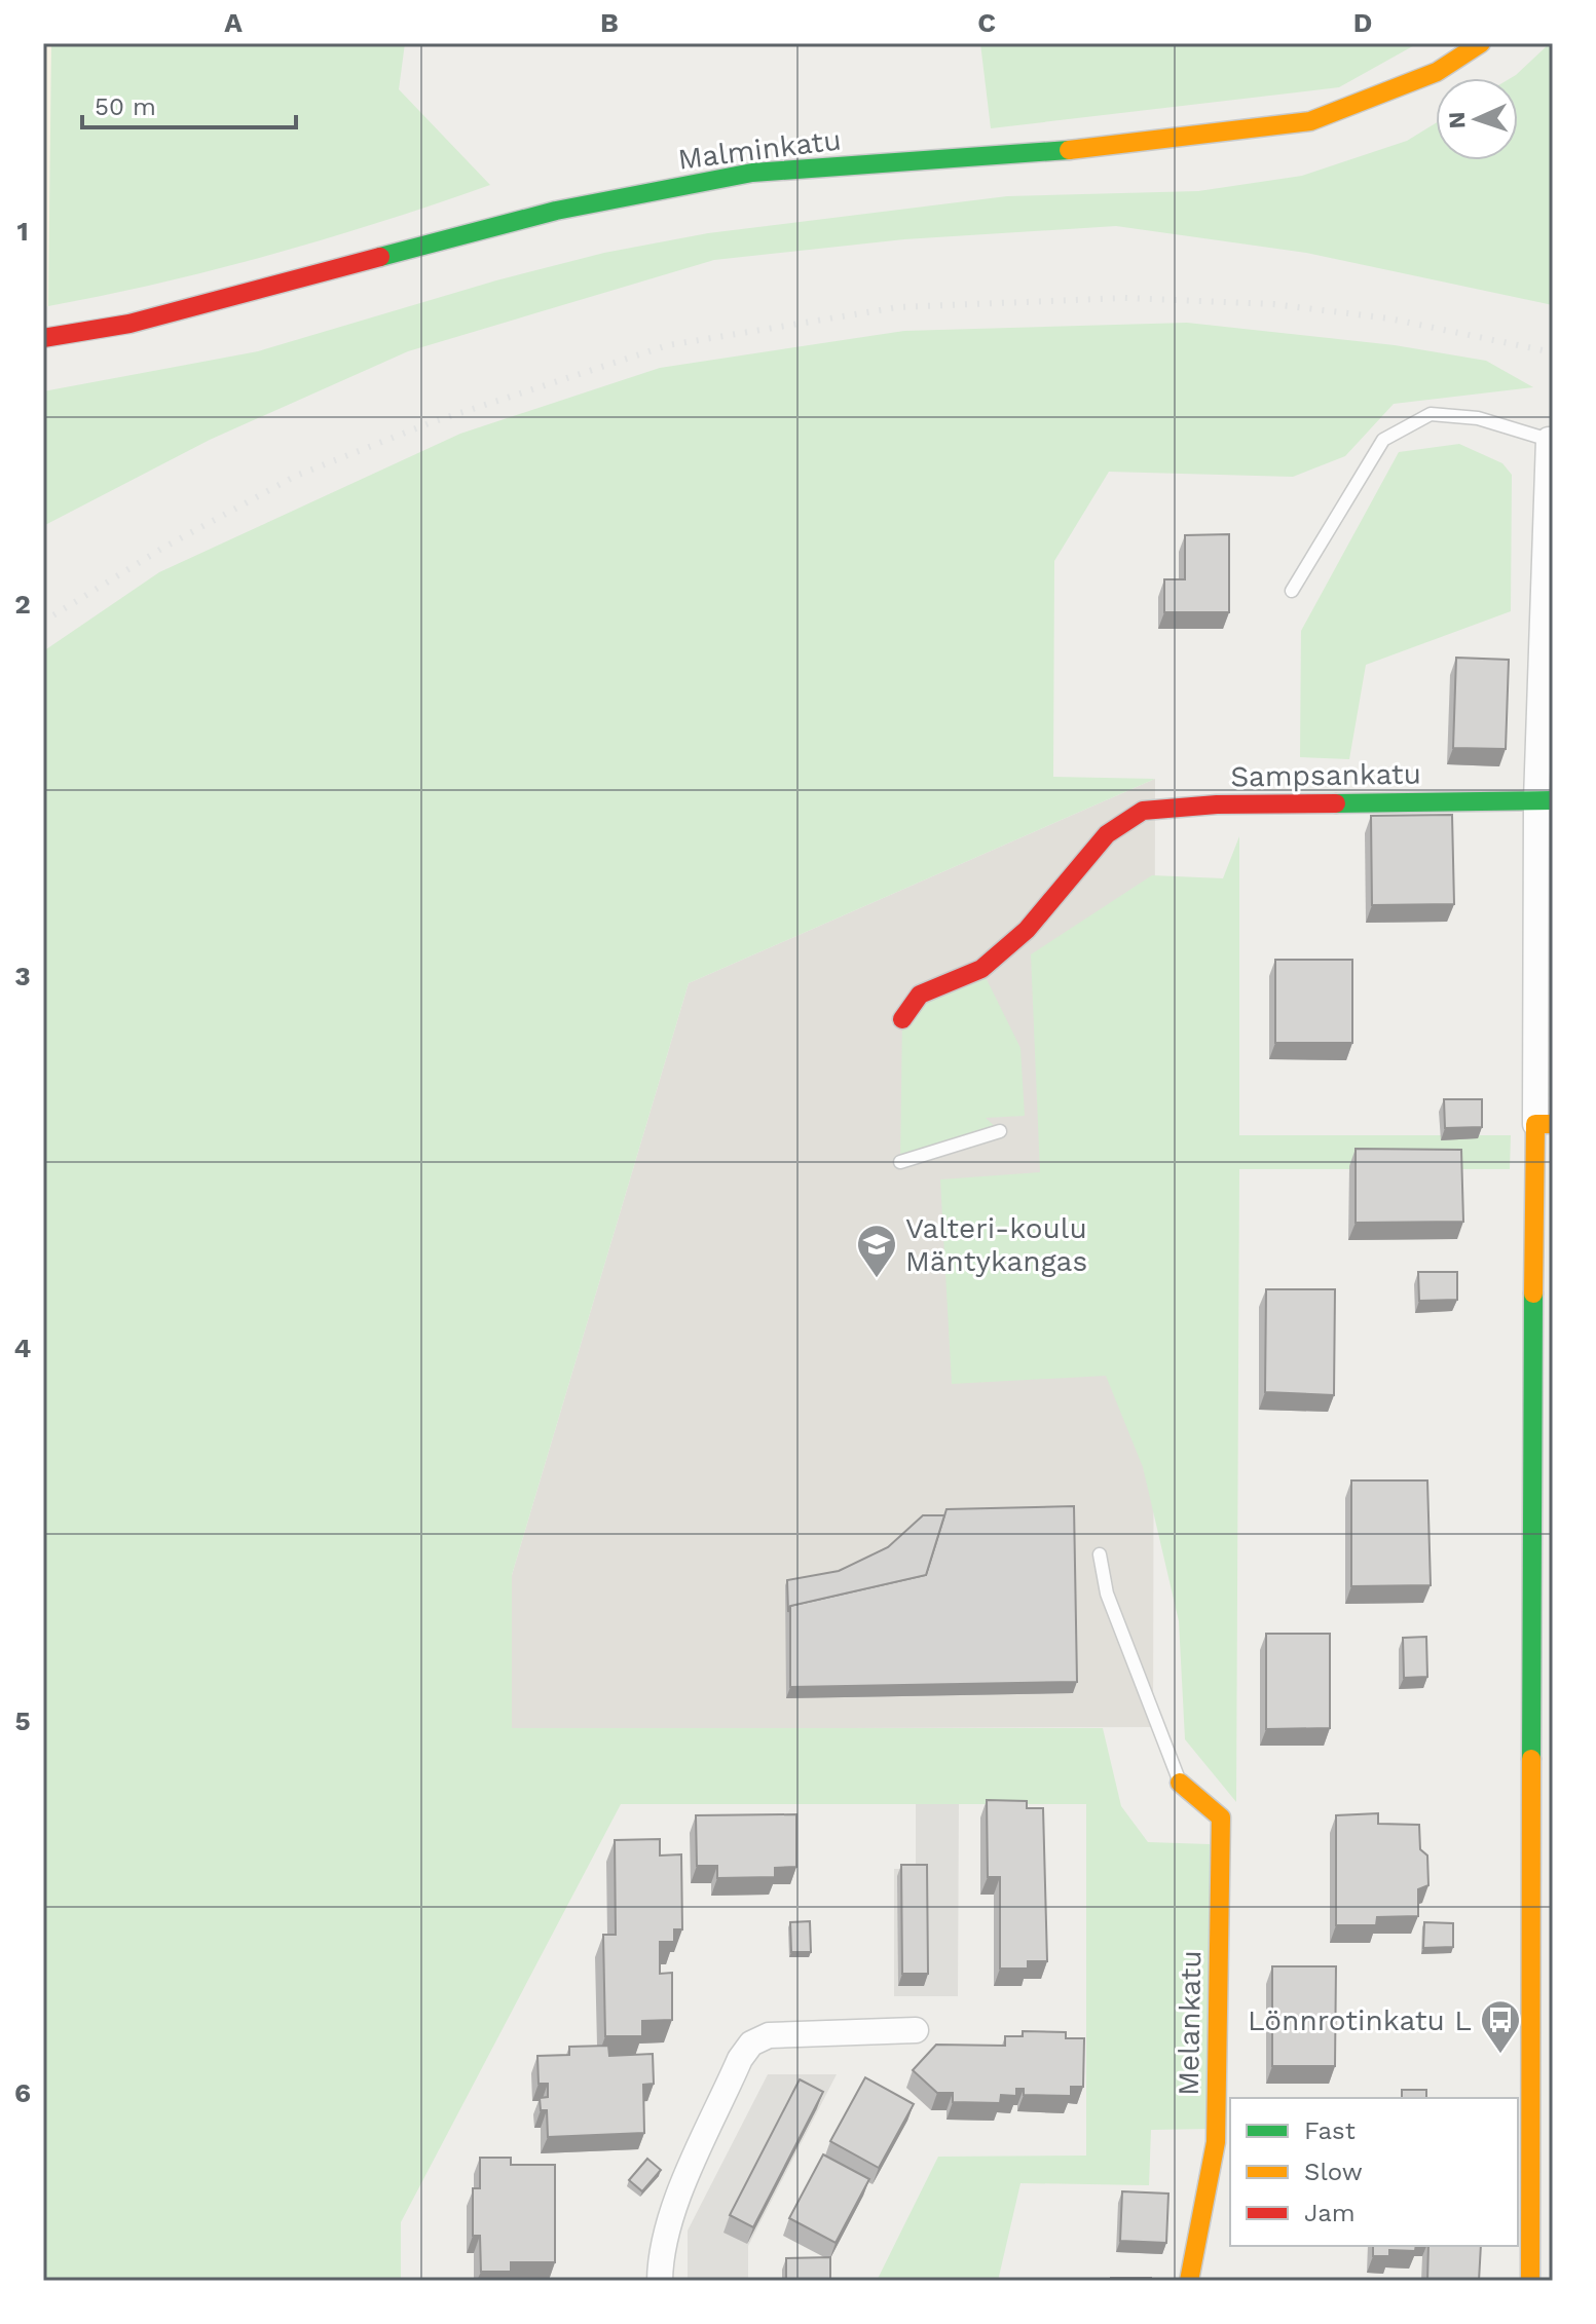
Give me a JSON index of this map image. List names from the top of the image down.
{
  "streets": {
    "street": ["Malminkatu", "Sampsankatu", "Melankatu"]
  },
  "places": {
    "school or university": ["Valteri-koulu Mäntykangas"],
    "bus stop": ["Lönnrotinkatu L"]
  },
  "legend": ["Fast", "Slow", "Jam"],
  "scale_bar": "50 m",
  "north": "left",
  "grid": {
    "columns": [
      "A",
      "B",
      "C",
      "D"
    ],
    "rows": [
      "1",
      "2",
      "3",
      "4",
      "5",
      "6"
    ]
  }
}
